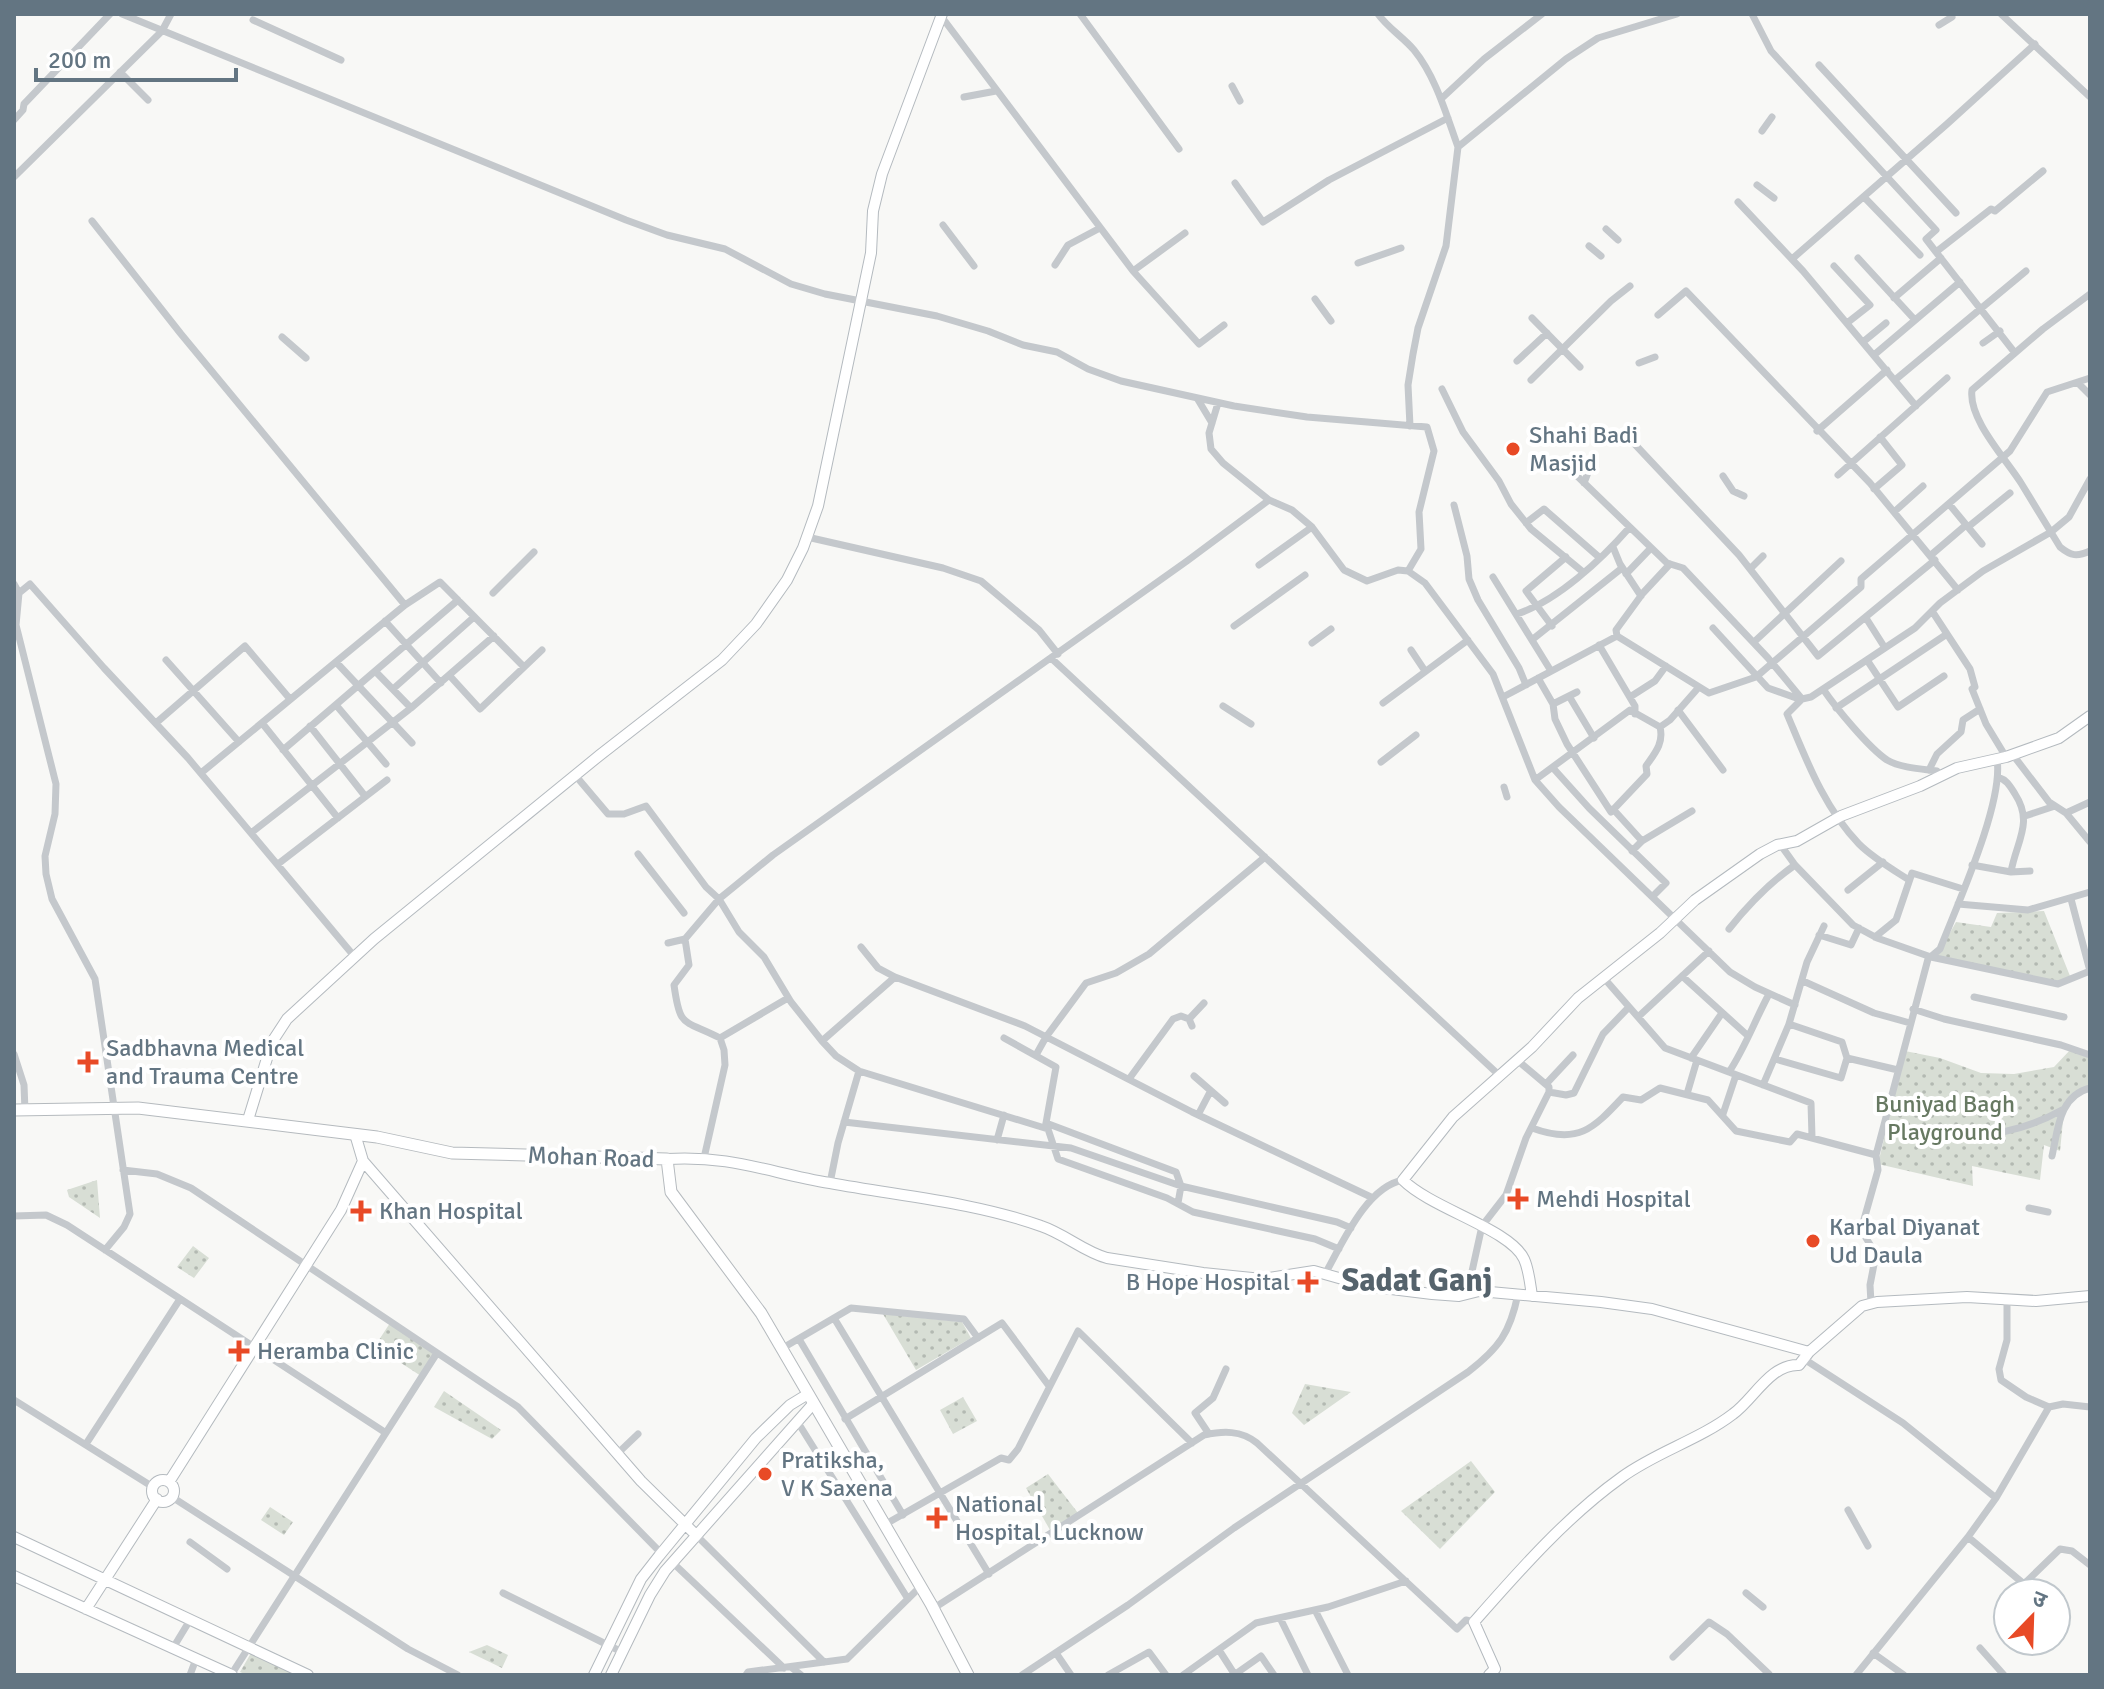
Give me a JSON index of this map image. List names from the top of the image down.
{
  "streets": {
    "main road": ["Mohan Road"]
  },
  "districts": ["Sadat Ganj"],
  "parks": ["Buniyad Bagh Playground"],
  "places": {
    "other": ["Shahi Badi Masjid", "Karbal Diyanat Ud Daula", "Pratiksha, V K Saxena"],
    "health": [
      "Sadbhavna Medical and Trauma Centre",
      "Mehdi Hospital",
      "Khan Hospital",
      "B Hope Hospital",
      "Heramba Clinic",
      "National Hospital, Lucknow"
    ]
  },
  "scale_bar": "200 m",
  "north": "top right"
}
